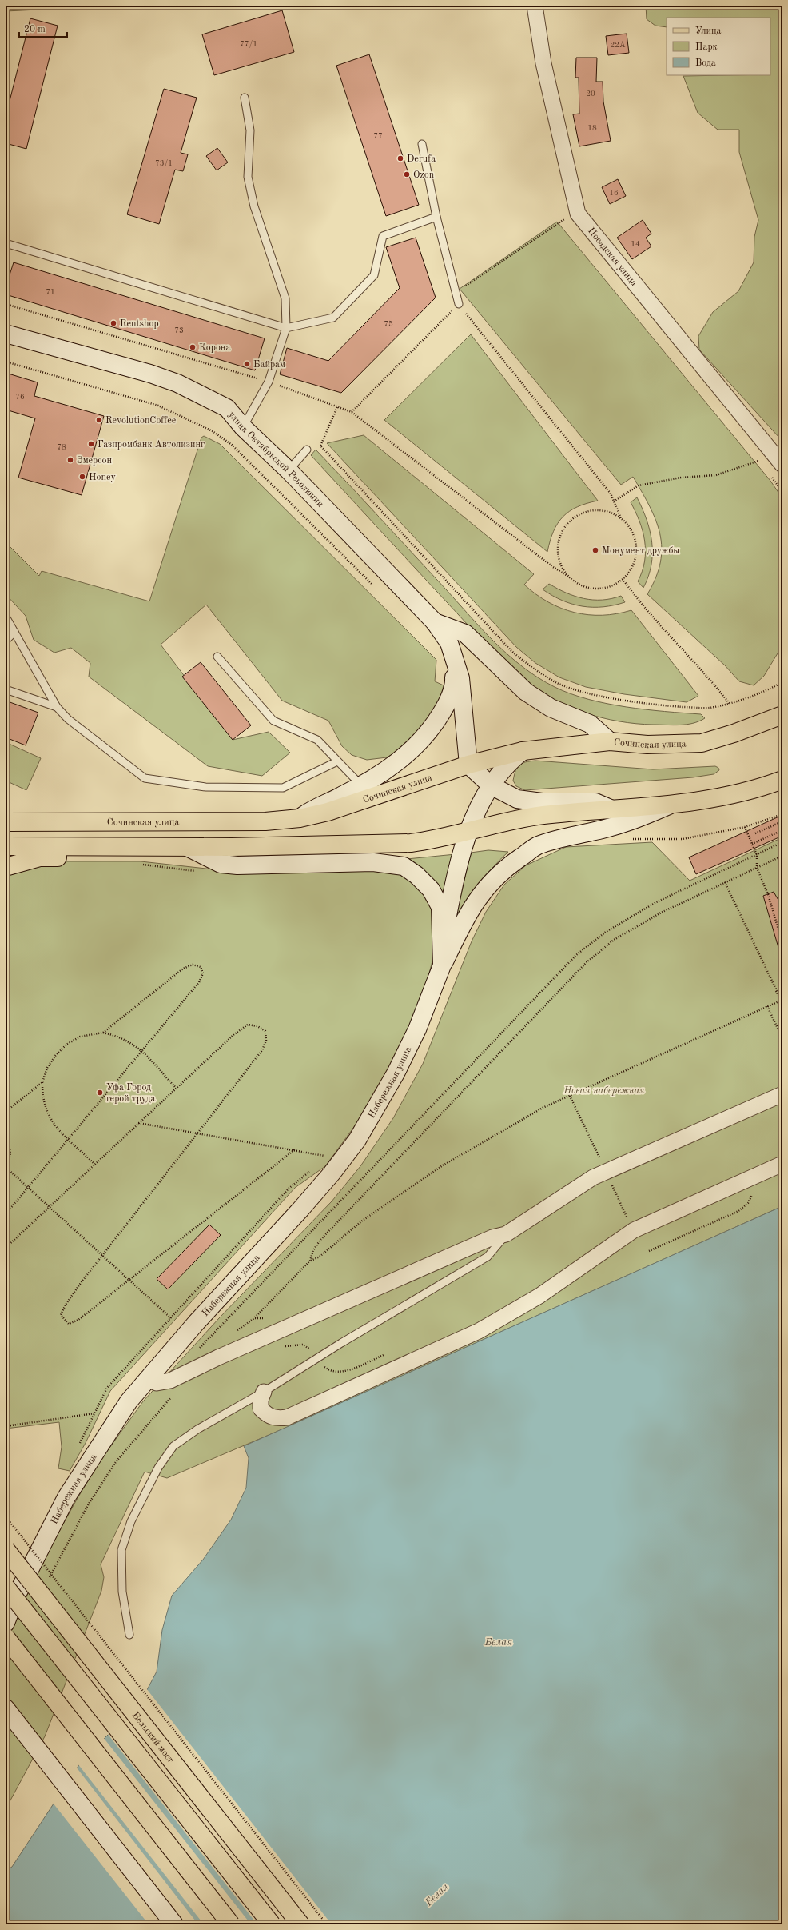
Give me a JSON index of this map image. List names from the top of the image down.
{
  "streets": {
    "main road": ["Сочинская улица", "Бельский мост"],
    "street": ["Посадская улица", "улица Октябрьской Революции", "Набережная улица"]
  },
  "water": ["Белая"],
  "parks": ["Новая набережная"],
  "places": [
    "Derufa",
    "Ozon",
    "Rentshop",
    "Корона",
    "Байрам",
    "RevolutionCoffee",
    "Газпромбанк Автолизинг",
    "Эмерсон",
    "Honey",
    "Монумент дружбы",
    "Уфа Город герой труда"
  ],
  "house_numbers": [
    "77/1",
    "22А",
    "20",
    "18",
    "77",
    "73/1",
    "16",
    "14",
    "71",
    "75",
    "73",
    "76",
    "78"
  ],
  "legend": ["Улица", "Парк", "Вода"],
  "scale_bar": "20 m"
}
